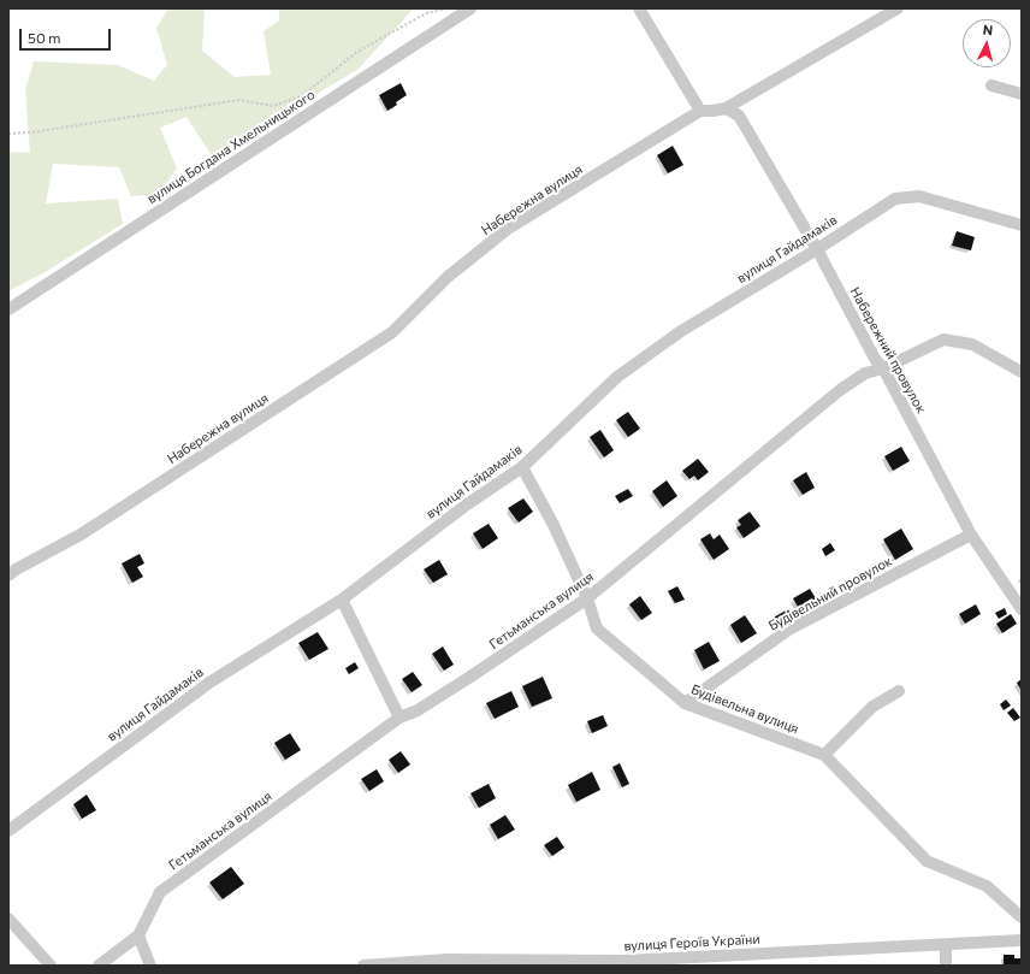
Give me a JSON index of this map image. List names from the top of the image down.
{
  "streets": {
    "street": [
      "вулиця Богдана Хмельницького",
      "Набережна вулиця",
      "вулиця Гайдамаків",
      "Набережний провулок",
      "Будівельний провулок",
      "Гетьманська вулиця",
      "Будівельна вулиця",
      "вулиця Героїв України"
    ]
  },
  "crossings": [
    ["Набережна вулиця", "Набережний провулок"],
    ["вулиця Гайдамаків", "Набережний провулок"],
    ["вулиця Гайдамаків", "Будівельна вулиця"],
    ["Набережний провулок", "Будівельний провулок"],
    ["Набережний провулок", "Гетьманська вулиця"],
    ["Будівельний провулок", "Будівельна вулиця"],
    ["Гетьманська вулиця", "Будівельна вулиця"]
  ],
  "scale_bar": "50 m",
  "north": "top"
}
